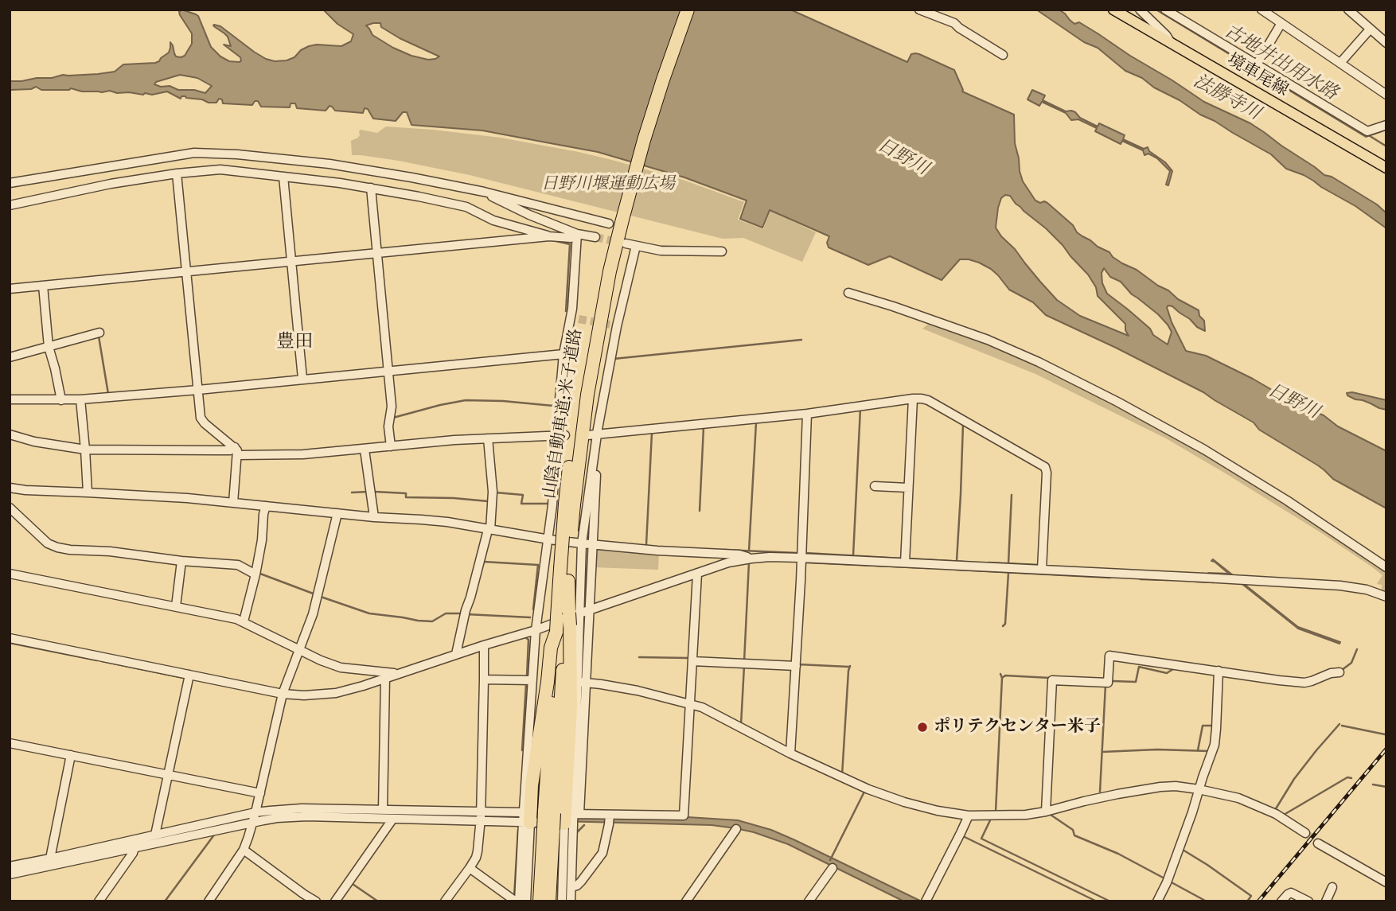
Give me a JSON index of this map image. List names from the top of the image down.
{
  "streets": {
    "highway": ["山陰自動車道;米子道路"],
    "main road": ["境車尾線"]
  },
  "districts": ["豊田"],
  "water": ["古地井出用水路", "法勝寺川", "日野川"],
  "parks": ["日野川堰運動広場"],
  "places": ["ポリテクセンター米子"]
}
